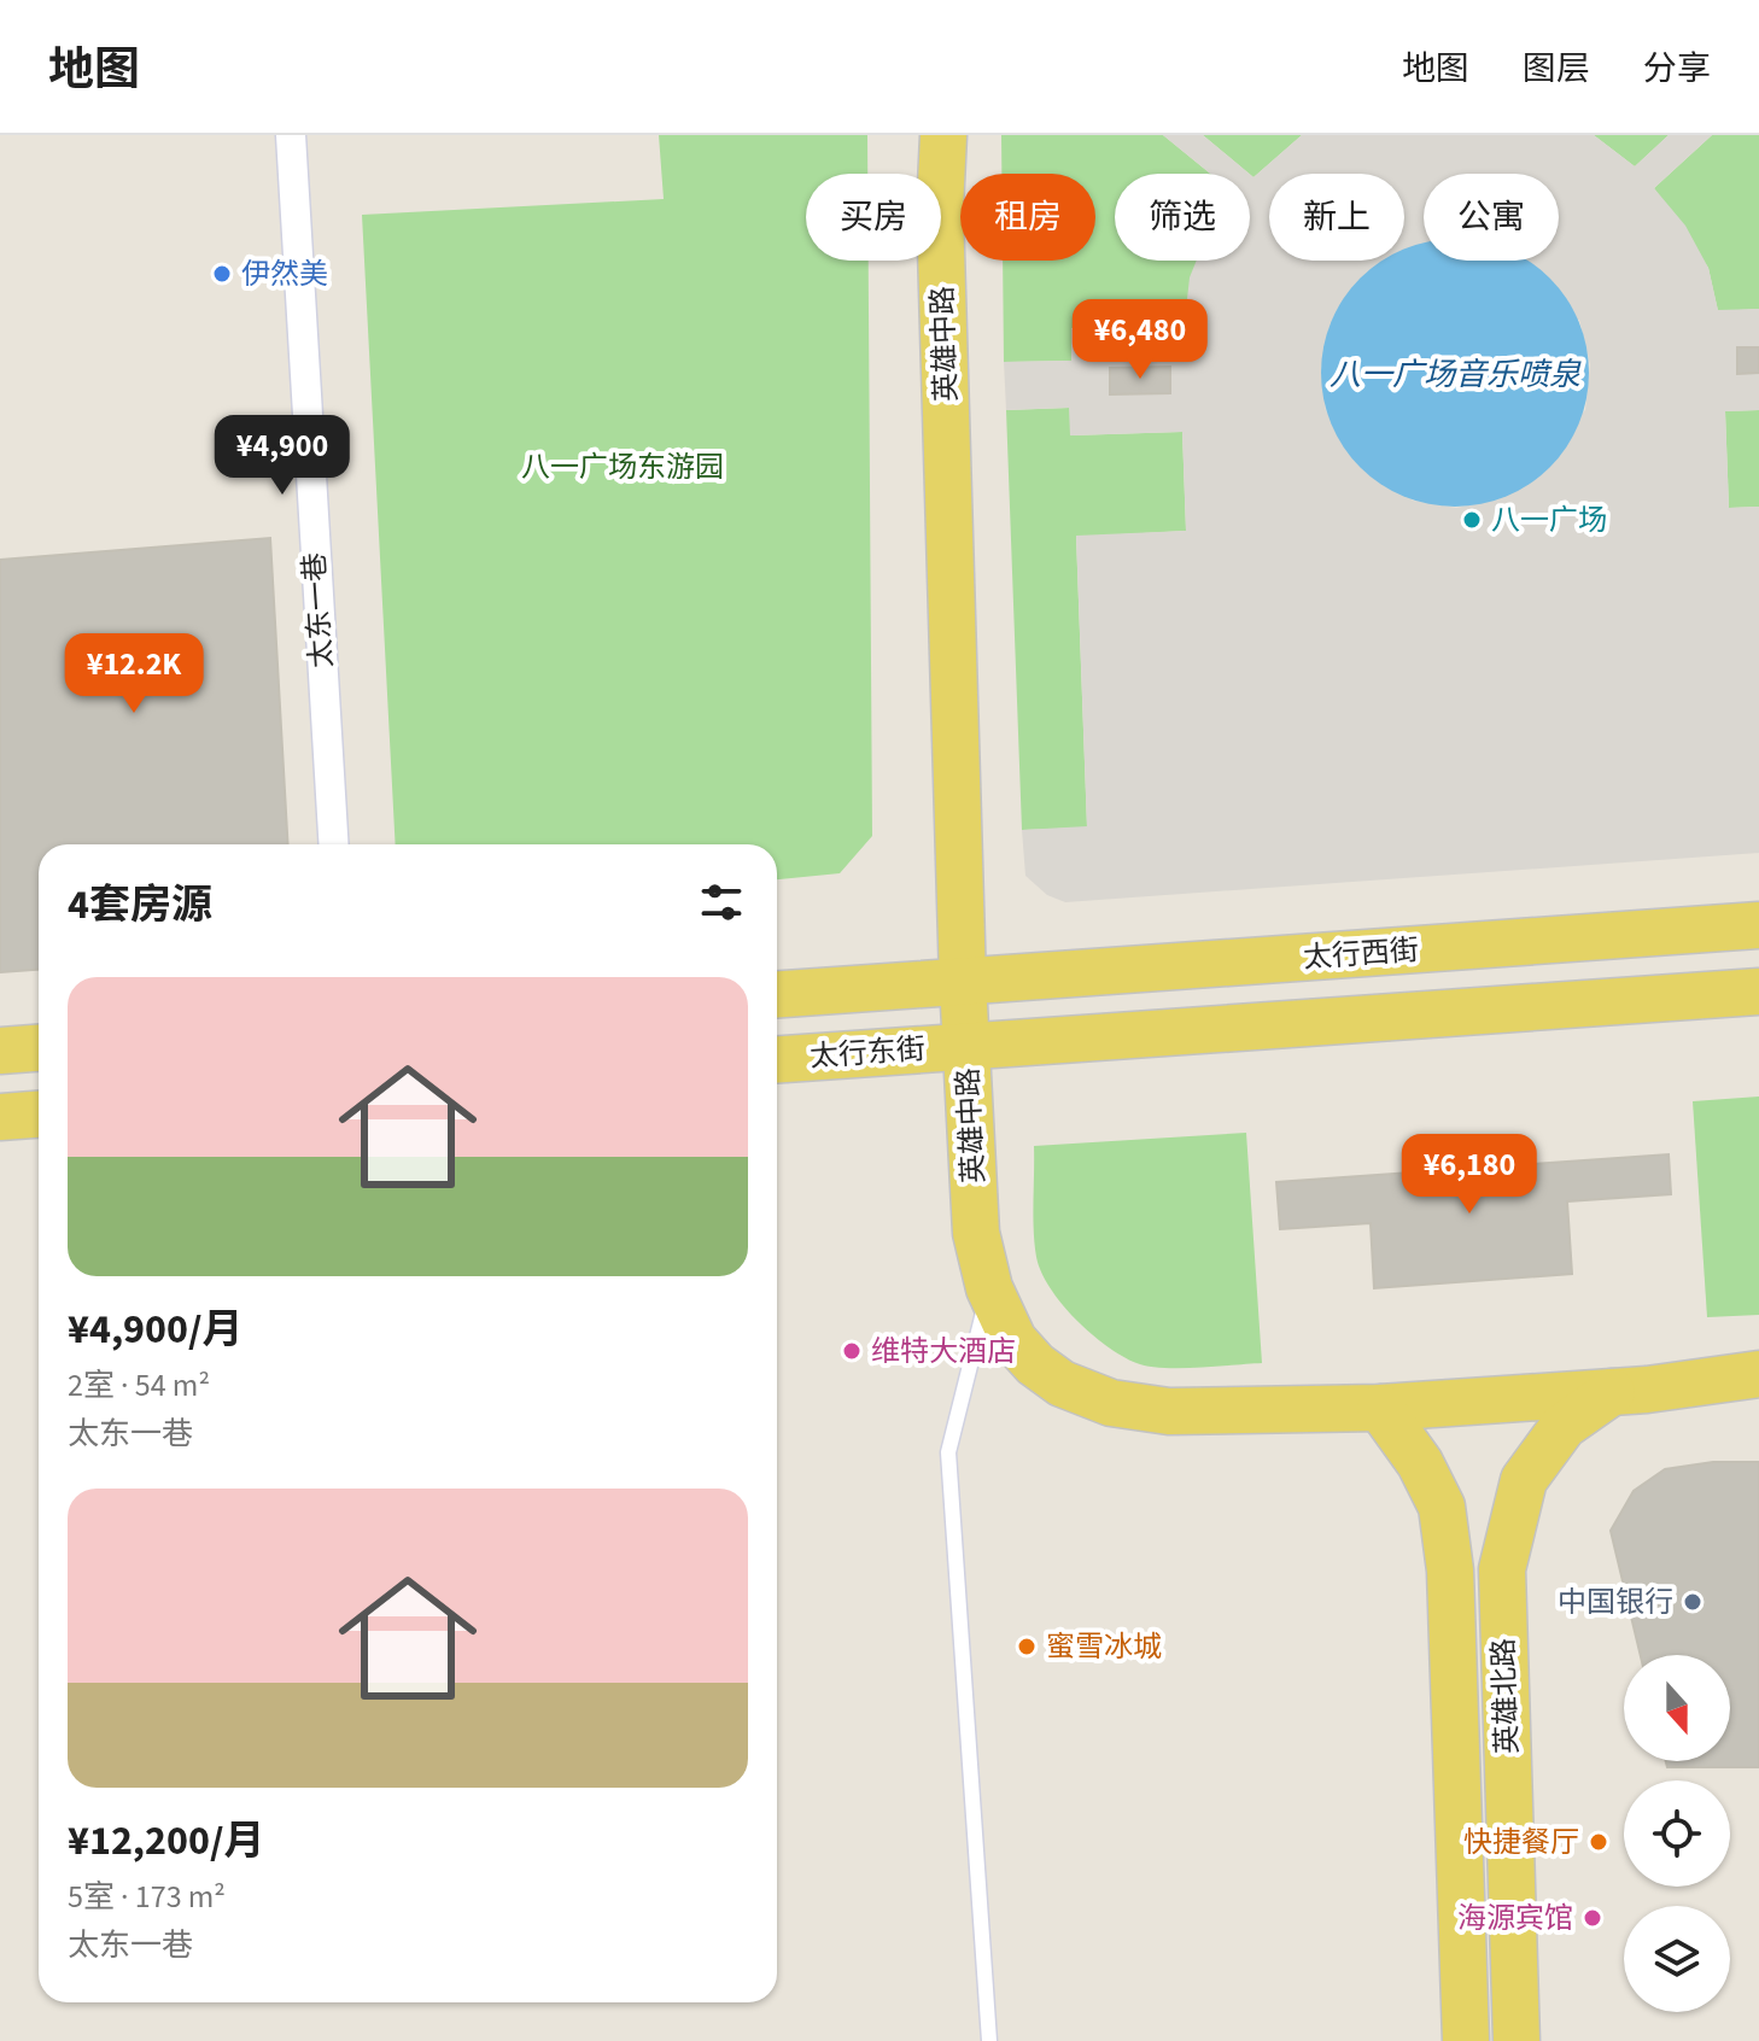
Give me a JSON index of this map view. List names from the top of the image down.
{
  "streets": {
    "main road": [
      "英雄中路",
      "太行西街",
      "太行东街",
      "英雄北路"
    ],
    "street": ["太东一巷"]
  },
  "crossings": [
    ["英雄中路", "太行西街"],
    ["英雄中路", "太行东街"],
    ["英雄中路", "英雄北路"]
  ],
  "water": ["八一广场音乐喷泉"],
  "parks": ["八一广场东游园"],
  "places": [
    "伊然美",
    "八一广场",
    "维特大酒店",
    "中国银行",
    "蜜雪冰城",
    "快捷餐厅",
    "海源宾馆"
  ],
  "north": "bottom",
  "page": {
    "header": "地图",
    "nav": ["地图", "图层", "分享"],
    "chip": [
      "买房",
      "租房",
      "筛选",
      "新上",
      "公寓"
    ],
    "price": [
      "¥6,480",
      "¥4,900",
      "¥12.2K",
      "¥6,180"
    ],
    "heading": "4套房源",
    "list": [
      {
        "name": "¥4,900/月",
        "note": "2室 · 54 m² · 太东一巷"
      },
      {
        "name": "¥12,200/月",
        "note": "5室 · 173 m² · 太东一巷"
      }
    ]
  }
}
